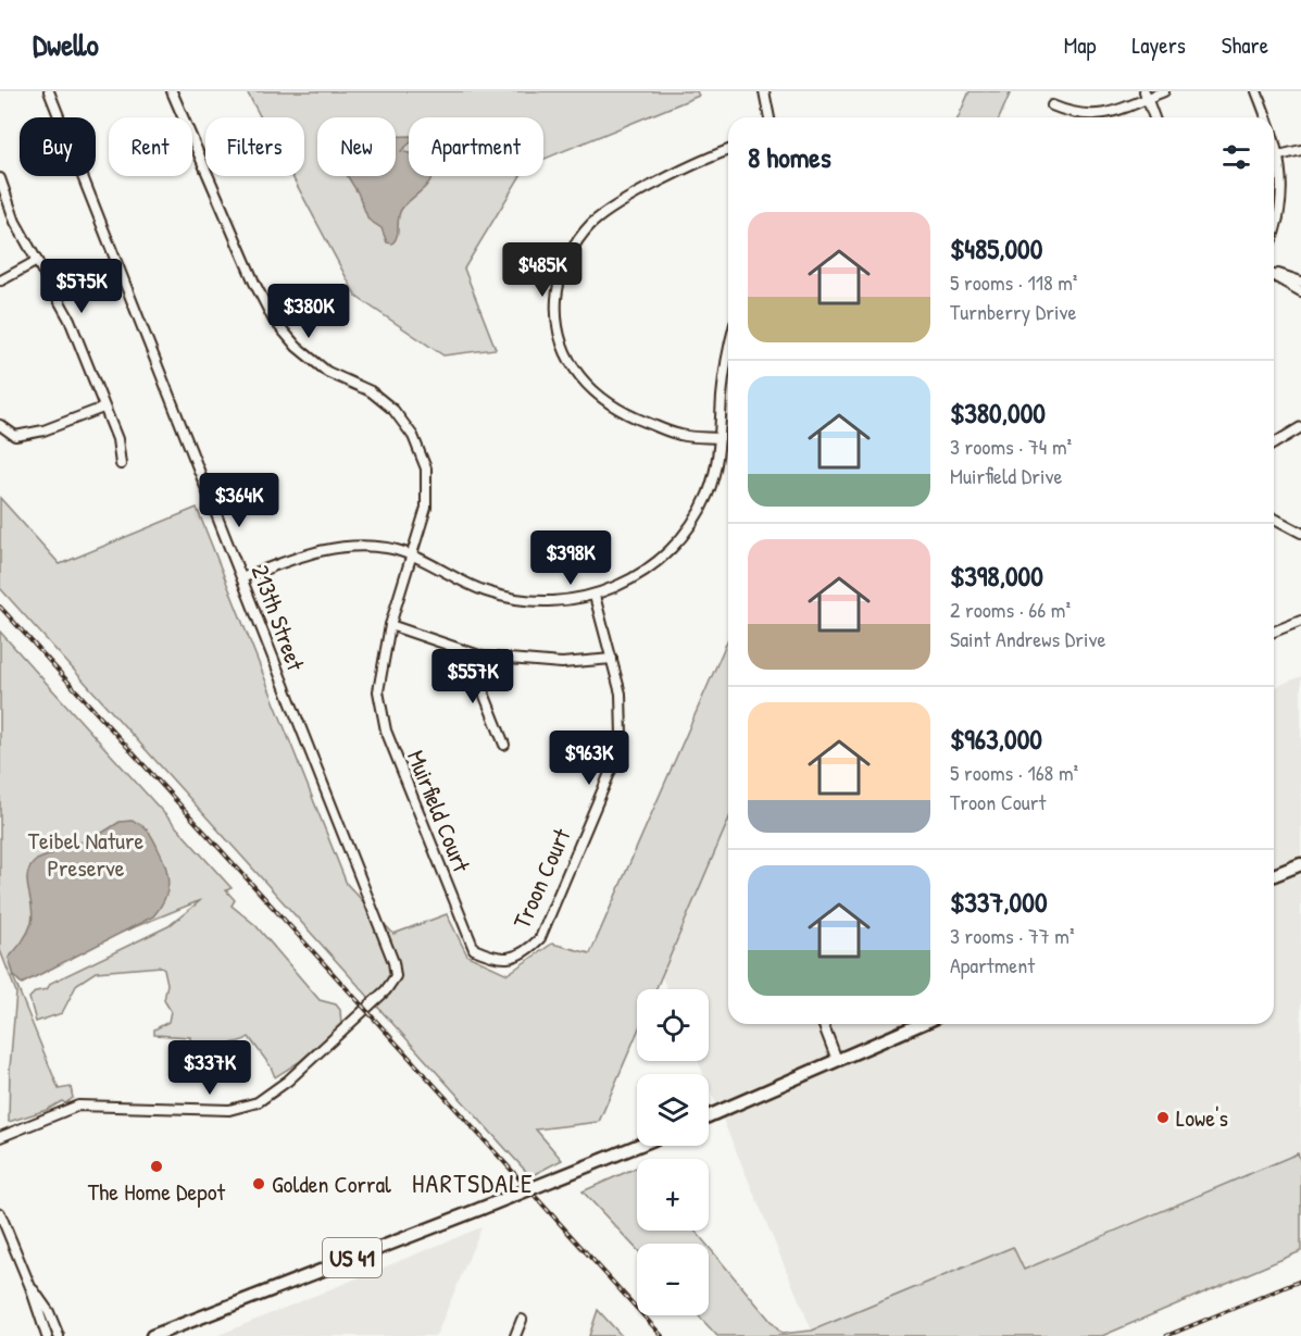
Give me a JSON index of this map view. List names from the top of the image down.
{
  "streets": {
    "highway": ["US 41"],
    "street": ["213th Street", "Muirfield Court", "Troon Court"]
  },
  "crossings": [
    ["Muirfield Court", "Troon Court"]
  ],
  "districts": ["HARTSDALE"],
  "parks": ["Teibel Nature Preserve"],
  "places": ["Lowe's", "The Home Depot", "Golden Corral"],
  "page": {
    "header": "Dwello",
    "nav": ["Map", "Layers", "Share"],
    "chip": [
      "Buy",
      "Rent",
      "Filters",
      "New",
      "Apartment"
    ],
    "heading": "8 homes",
    "list": [
      {
        "name": "$485,000",
        "note": "5 rooms · 118 m² · Turnberry Drive"
      },
      {
        "name": "$380,000",
        "note": "3 rooms · 74 m² · Muirfield Drive"
      },
      {
        "name": "$398,000",
        "note": "2 rooms · 66 m² · Saint Andrews Drive"
      },
      {
        "name": "$963,000",
        "note": "5 rooms · 168 m² · Troon Court"
      },
      {
        "name": "$337,000",
        "note": "3 rooms · 77 m² · Apartment"
      }
    ],
    "price": [
      "$485K",
      "$575K",
      "$380K",
      "$364K",
      "$398K",
      "$557K",
      "$963K",
      "$337K"
    ],
    "map_buttons": ["+", "−"]
  }
}
